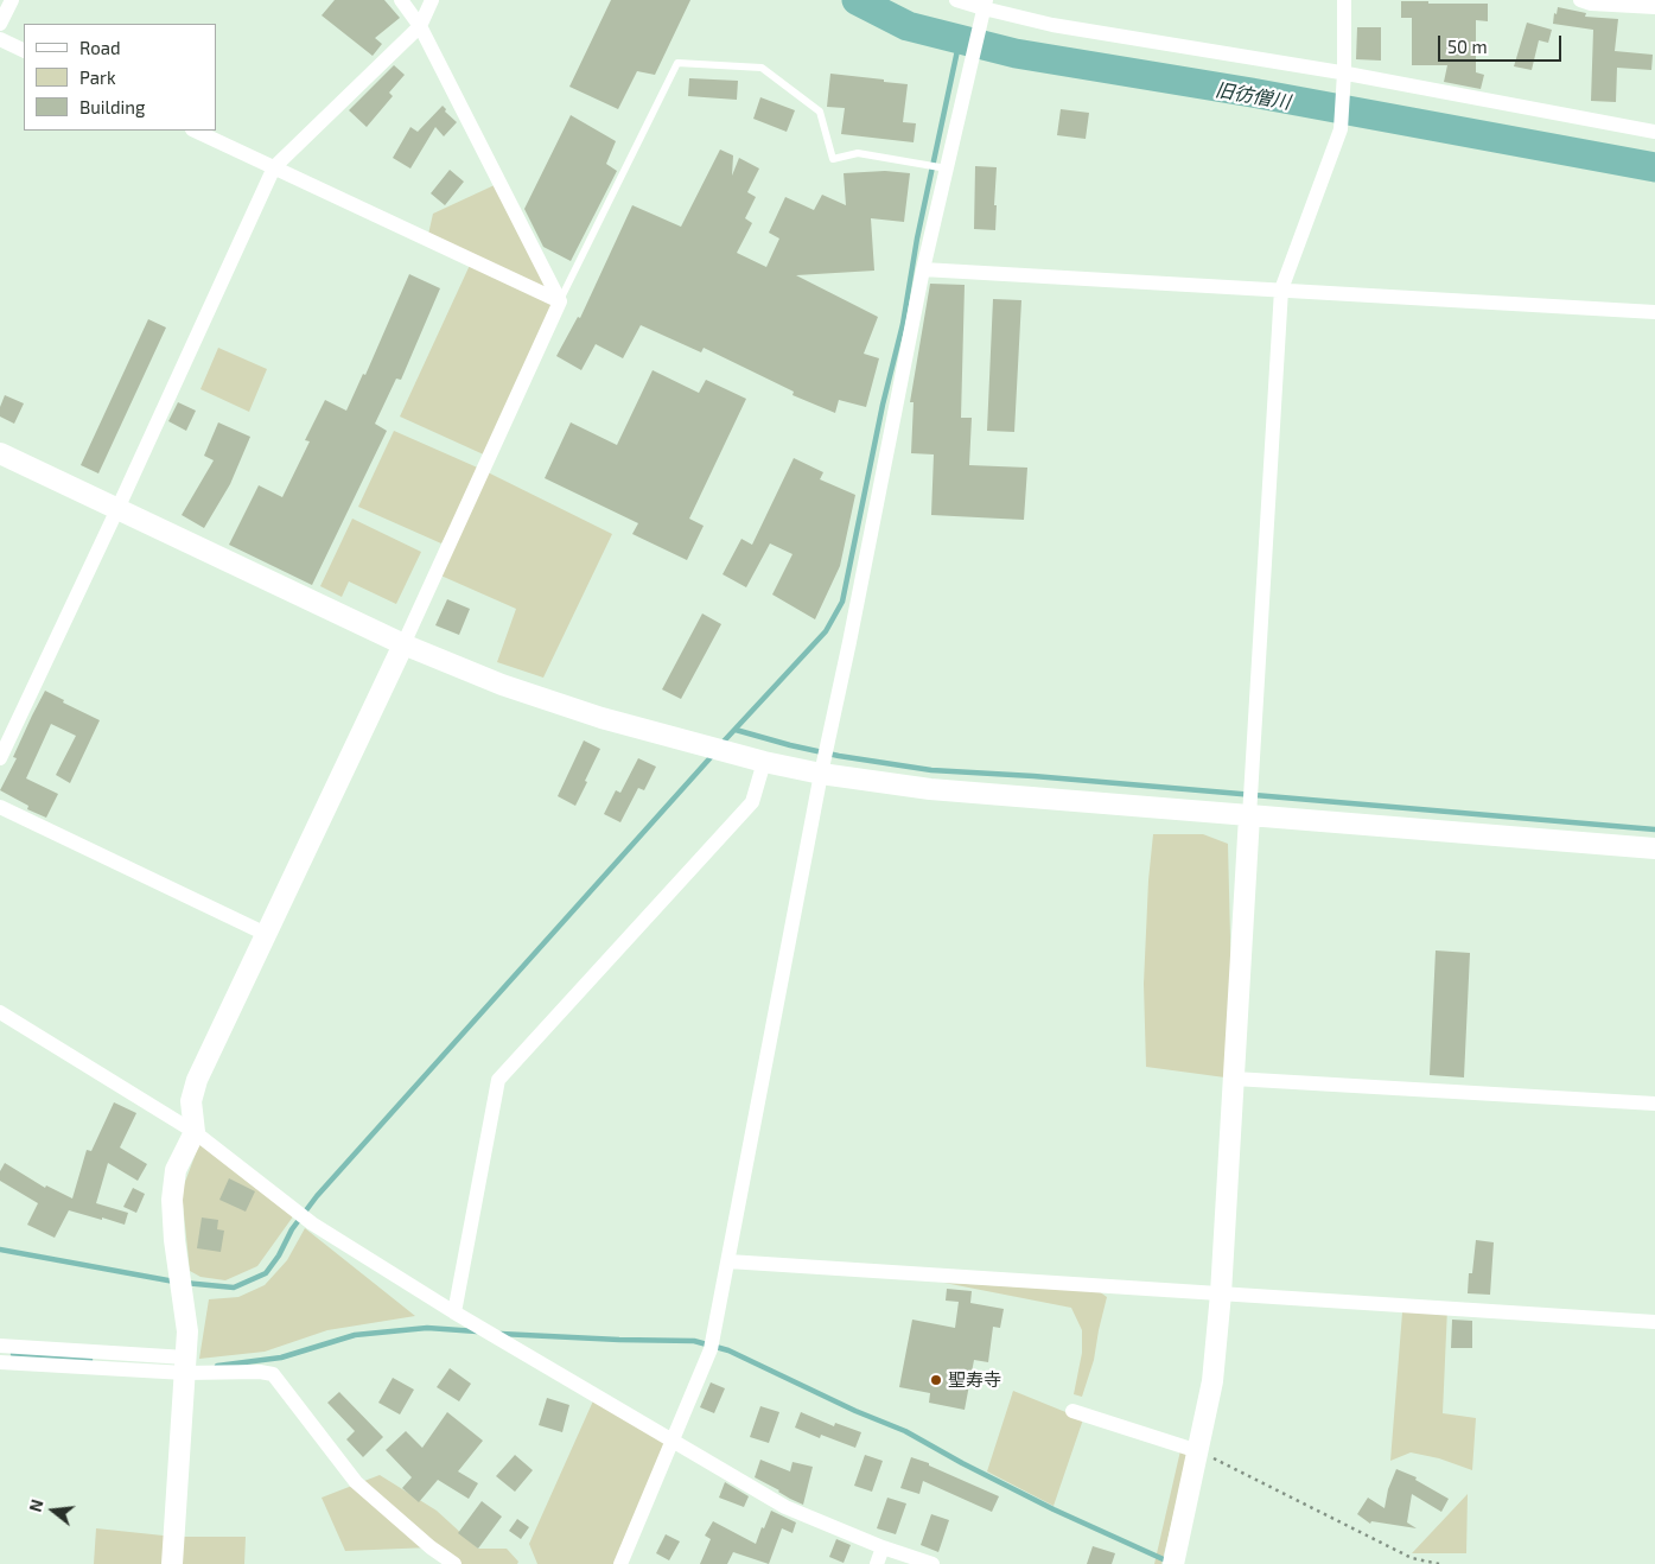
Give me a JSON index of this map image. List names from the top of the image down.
{
  "water": ["旧彷僧川"],
  "places": ["聖寿寺"],
  "legend": ["Road", "Park", "Building"],
  "scale_bar": "50 m",
  "north": "left"
}
